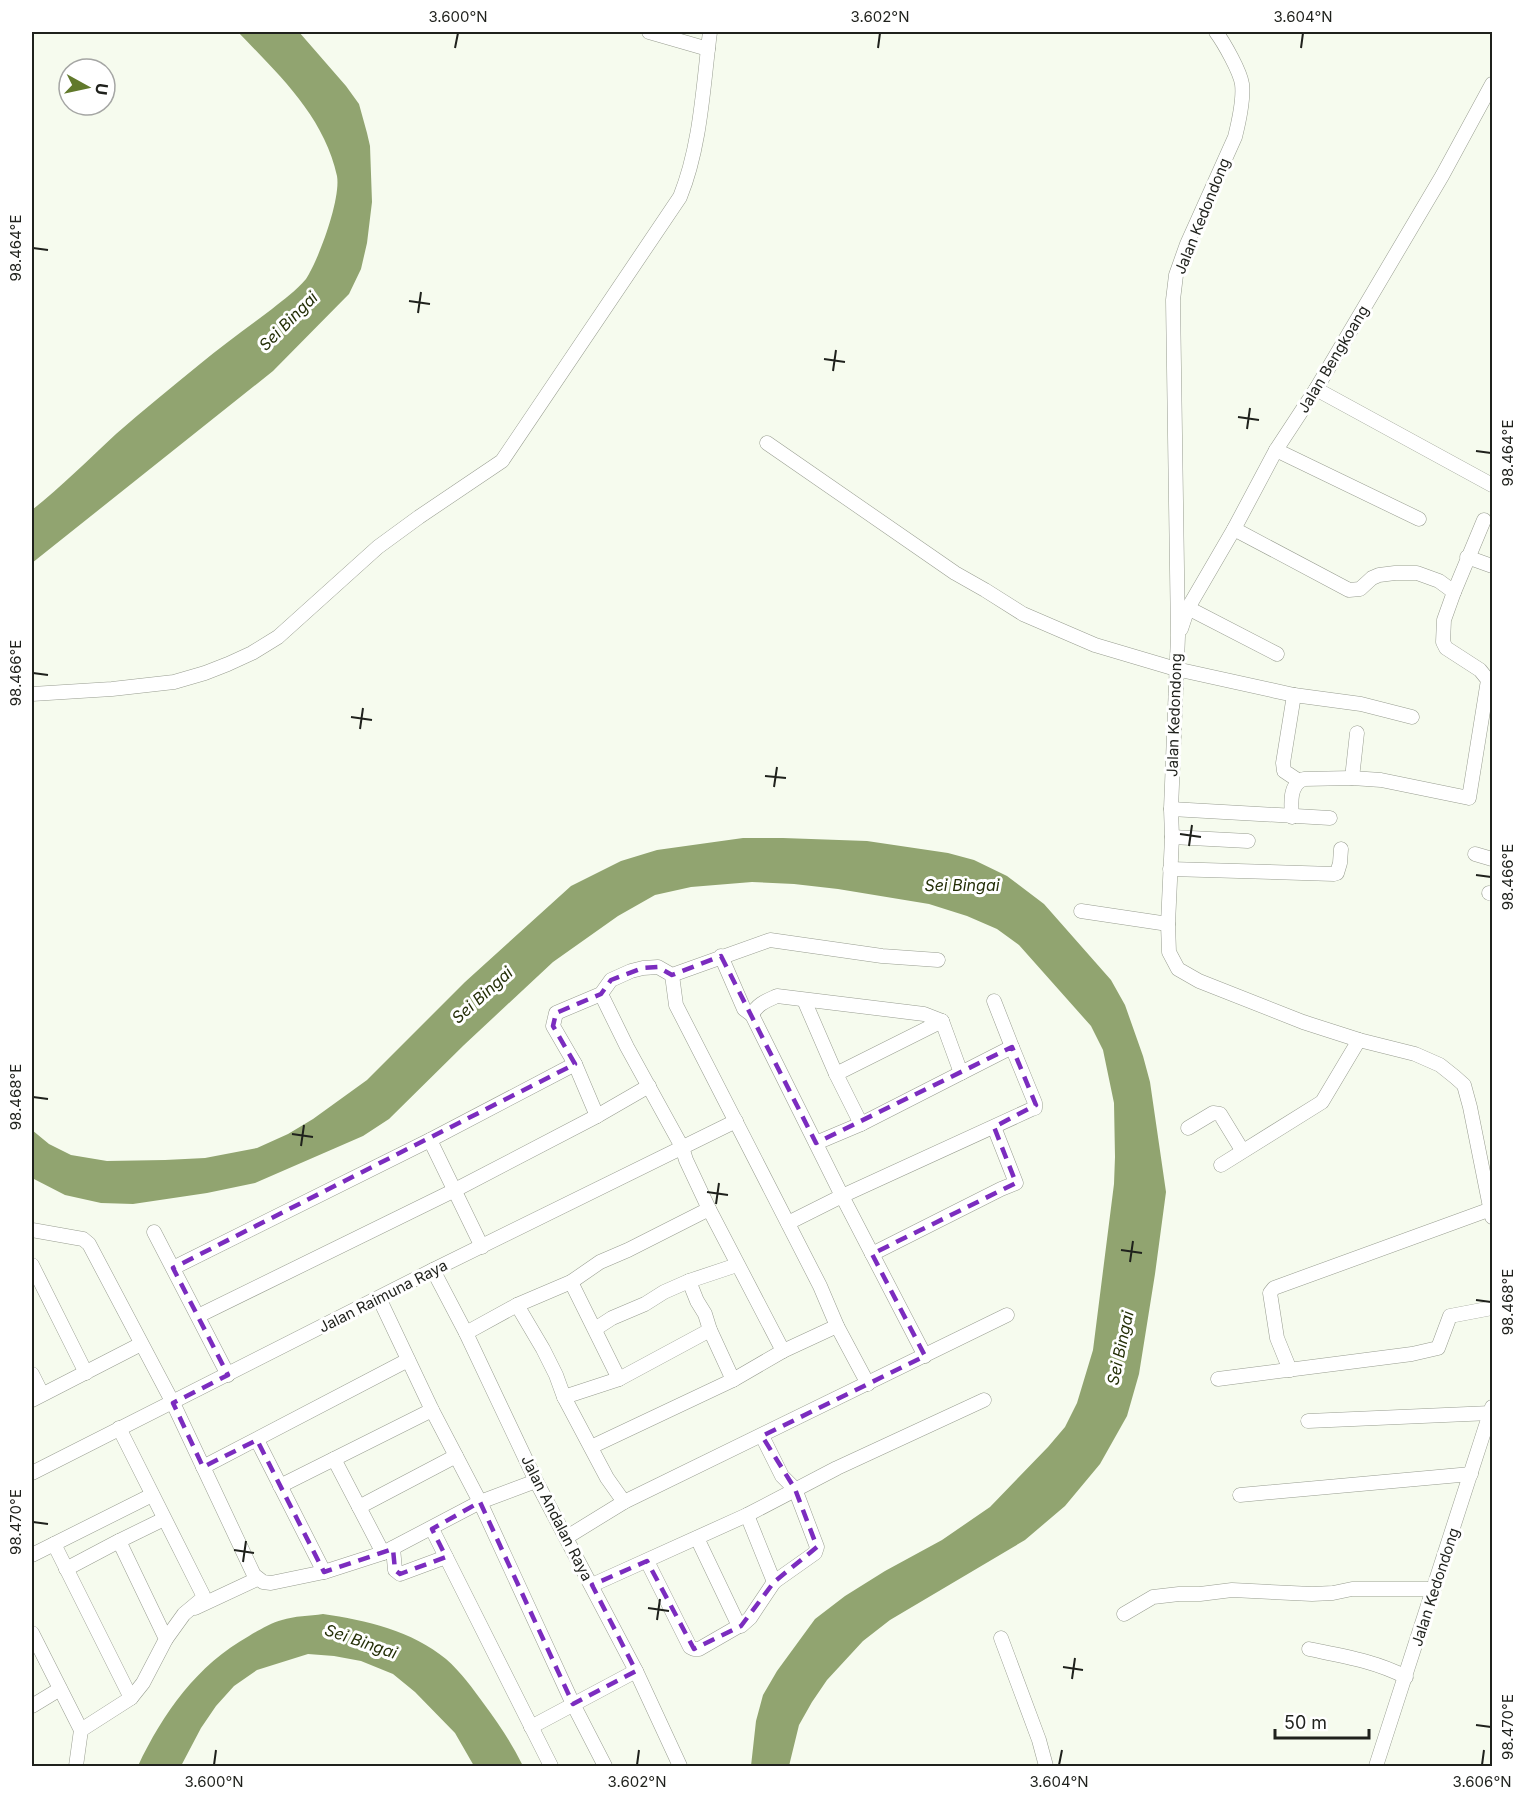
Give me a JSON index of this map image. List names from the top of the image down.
{
  "streets": {
    "street": [
      "Jalan Kedondong",
      "Jalan Bengkoang",
      "Jalan Raimuna Raya",
      "Jalan Andalan Raya"
    ]
  },
  "crossings": [
    ["Jalan Kedondong", "Jalan Bengkoang"],
    ["Jalan Raimuna Raya", "Jalan Andalan Raya"]
  ],
  "water": ["Sei Bingai"],
  "scale_bar": "50 m",
  "north": "right",
  "coordinates": [
    "3.600°N",
    "3.602°N",
    "3.604°N",
    "98.464°E",
    "98.466°E",
    "98.468°E",
    "98.470°E",
    "3.606°N"
  ]
}
